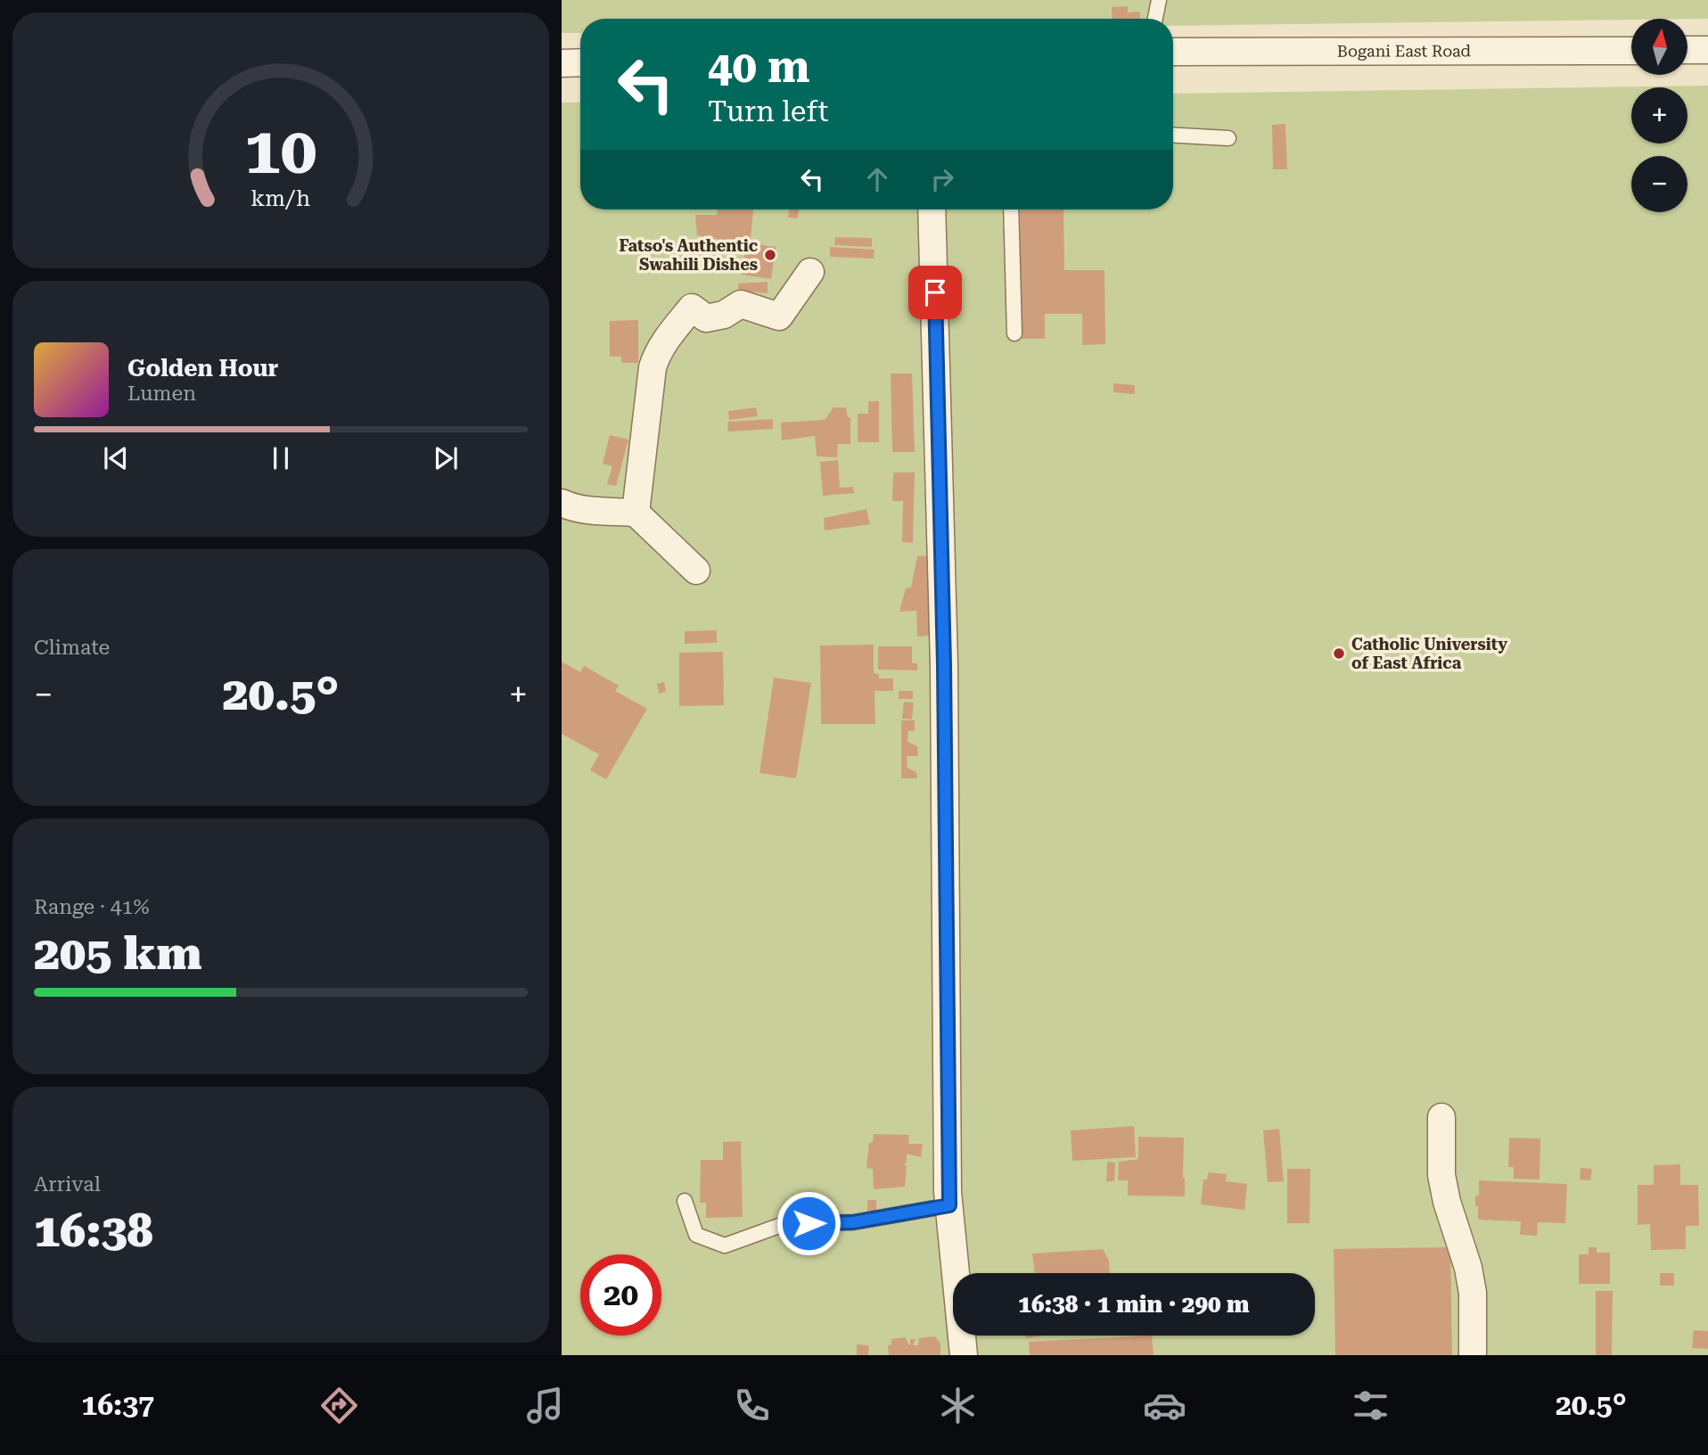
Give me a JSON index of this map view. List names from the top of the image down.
{
  "streets": {
    "street": ["Bogani East Road"]
  },
  "places": ["Fatso's Authentic Swahili Dishes", "Catholic University of East Africa"],
  "north": "top",
  "page": {
    "map_buttons": ["+", "−"],
    "turn": ["40 m", "Turn left"],
    "song": ["Golden Hour", "Lumen"],
    "tile": [
      "Climate",
      ["Range · 41%", "205 km"],
      ["Arrival", "16:38"]
    ],
    "heat": ["−", "20.5°", "+"],
    "limit": "20",
    "trip": "16:38 · 1 min · 290 m",
    "tabs": ["16:37", "20.5°"],
    "gauge": ["10", "km/h"]
  }
}
